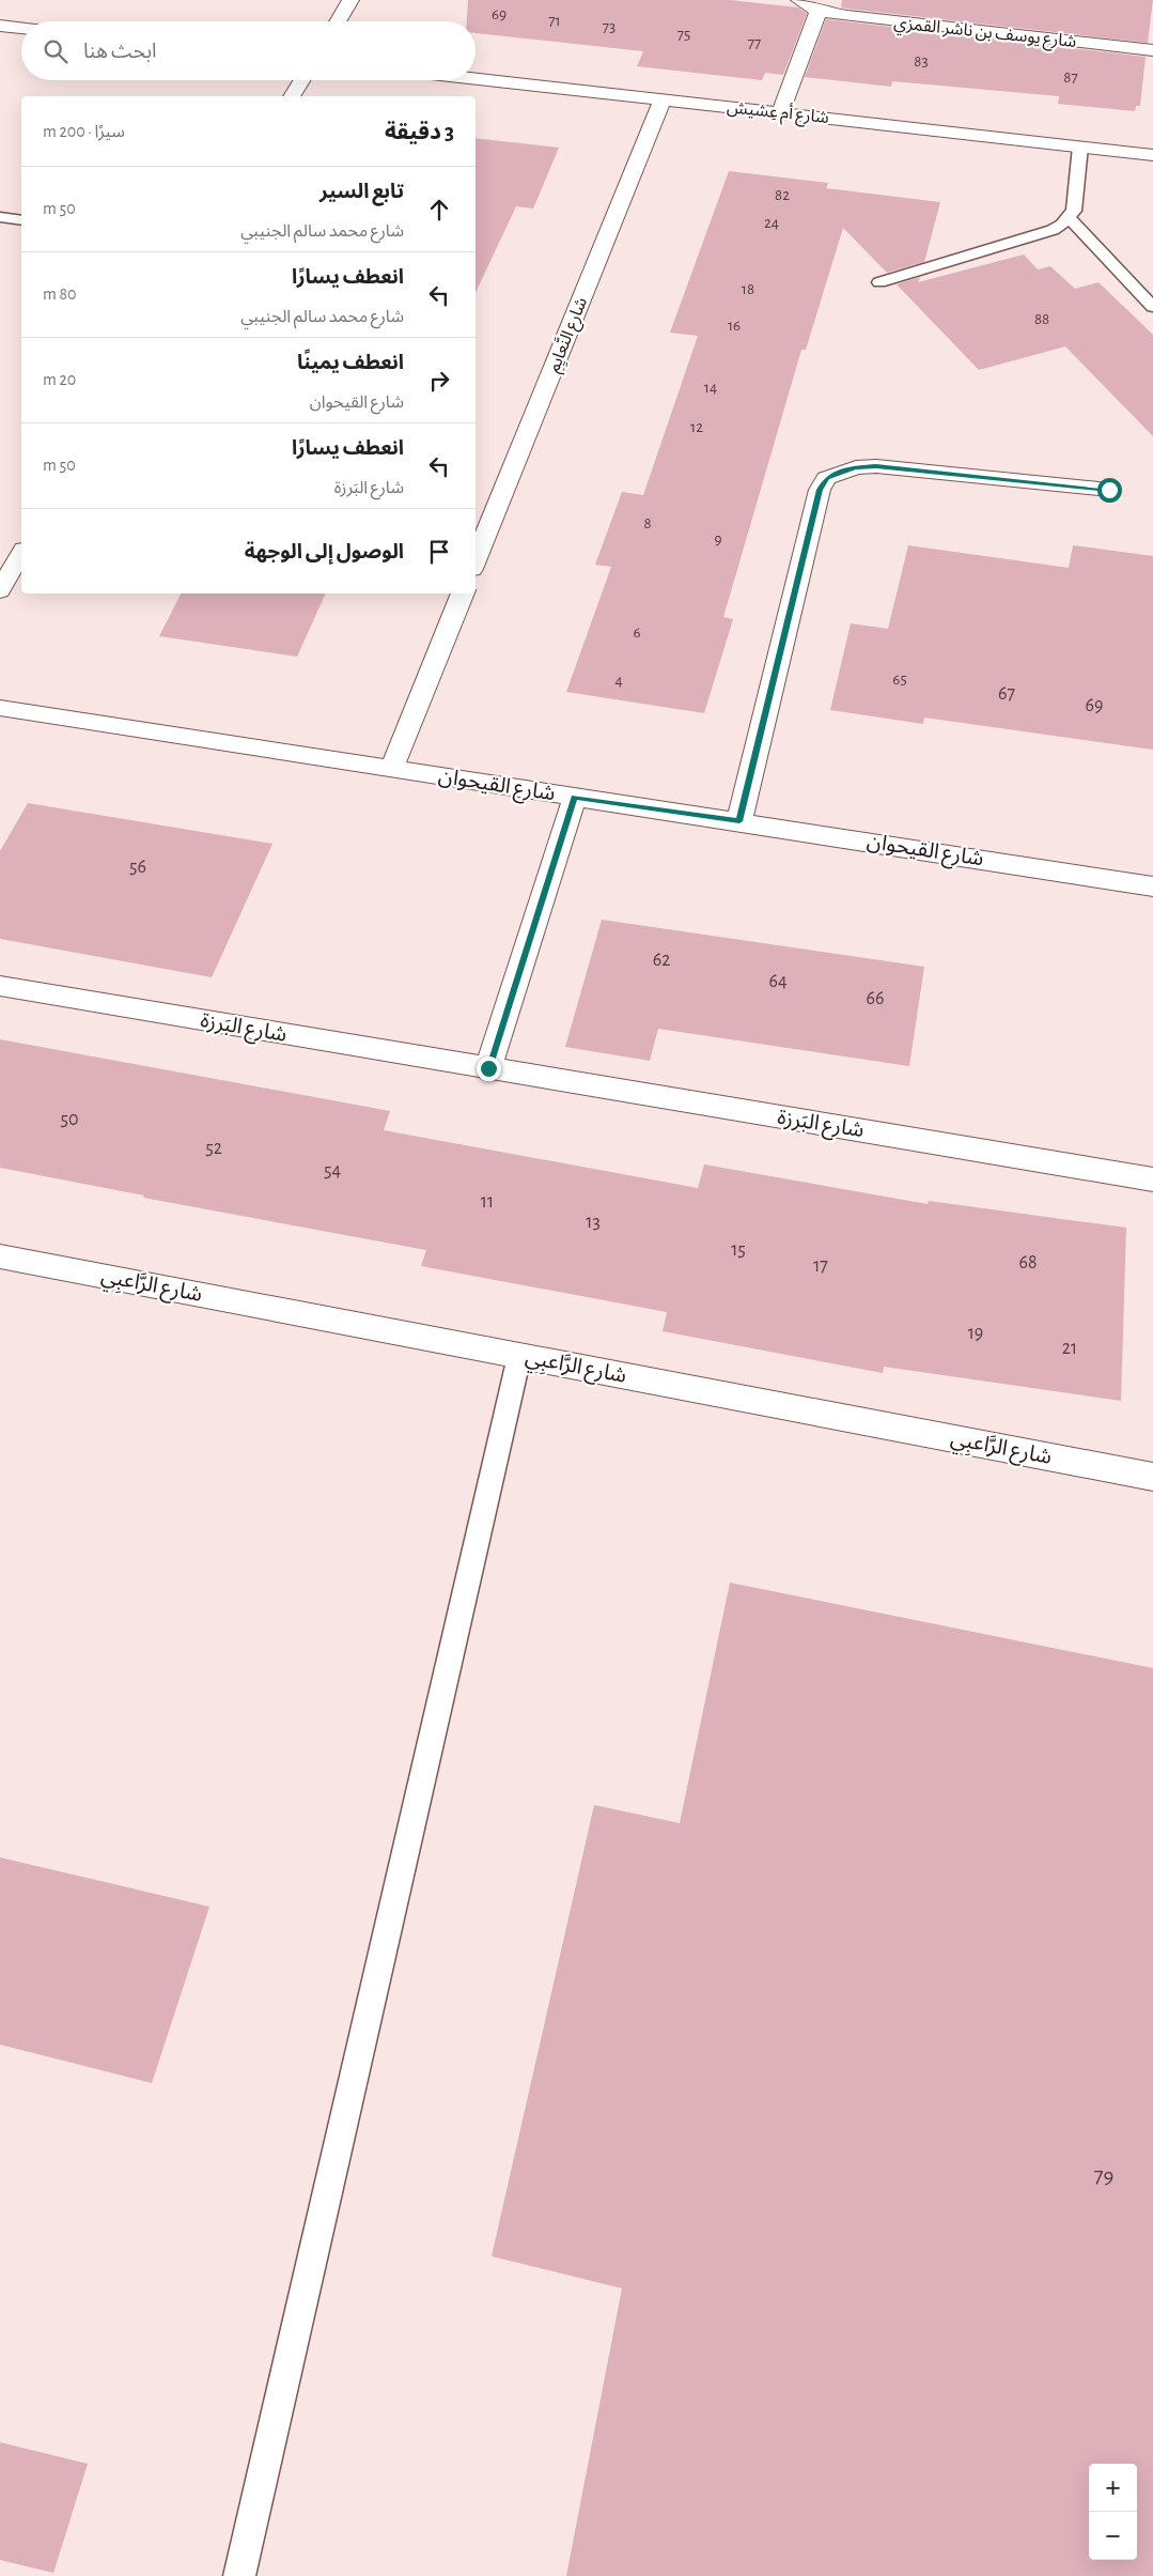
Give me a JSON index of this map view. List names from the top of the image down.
{
  "streets": {
    "street": [
      "شارع يوسف بن ناشر القمزي",
      "شارع أم عِشيش",
      "شارع النَّعايِم",
      "شارع القيحوان",
      "شارع البَرزة",
      "شارع الرَّاعبِي"
    ]
  },
  "crossings": [
    ["شارع أم عِشيش", "شارع النَّعايِم"]
  ],
  "house_numbers": [
    "69",
    "71",
    "73",
    "75",
    "77",
    "83",
    "87",
    "82",
    "24",
    "18",
    "88",
    "16",
    "14",
    "12",
    "8",
    "9",
    "6",
    "65",
    "4",
    "67",
    "69",
    "56",
    "62",
    "64",
    "66",
    "50",
    "52",
    "54",
    "11",
    "13",
    "15",
    "68",
    "17",
    "19",
    "21",
    "79"
  ],
  "page": {
    "search": "ابحث هنا",
    "heading": ["3 دقيقة", "سيرًا · 200 m"],
    "list": [
      ["تابع السير", "شارع محمد سالم الجنيبي", "50 m"],
      ["انعطف يسارًا", "شارع محمد سالم الجنيبي", "80 m"],
      ["انعطف يمينًا", "شارع القيحوان", "20 m"],
      ["انعطف يسارًا", "شارع البَرزة", "50 m"],
      "الوصول إلى الوجهة"
    ],
    "map_buttons": ["+", "−"]
  }
}
